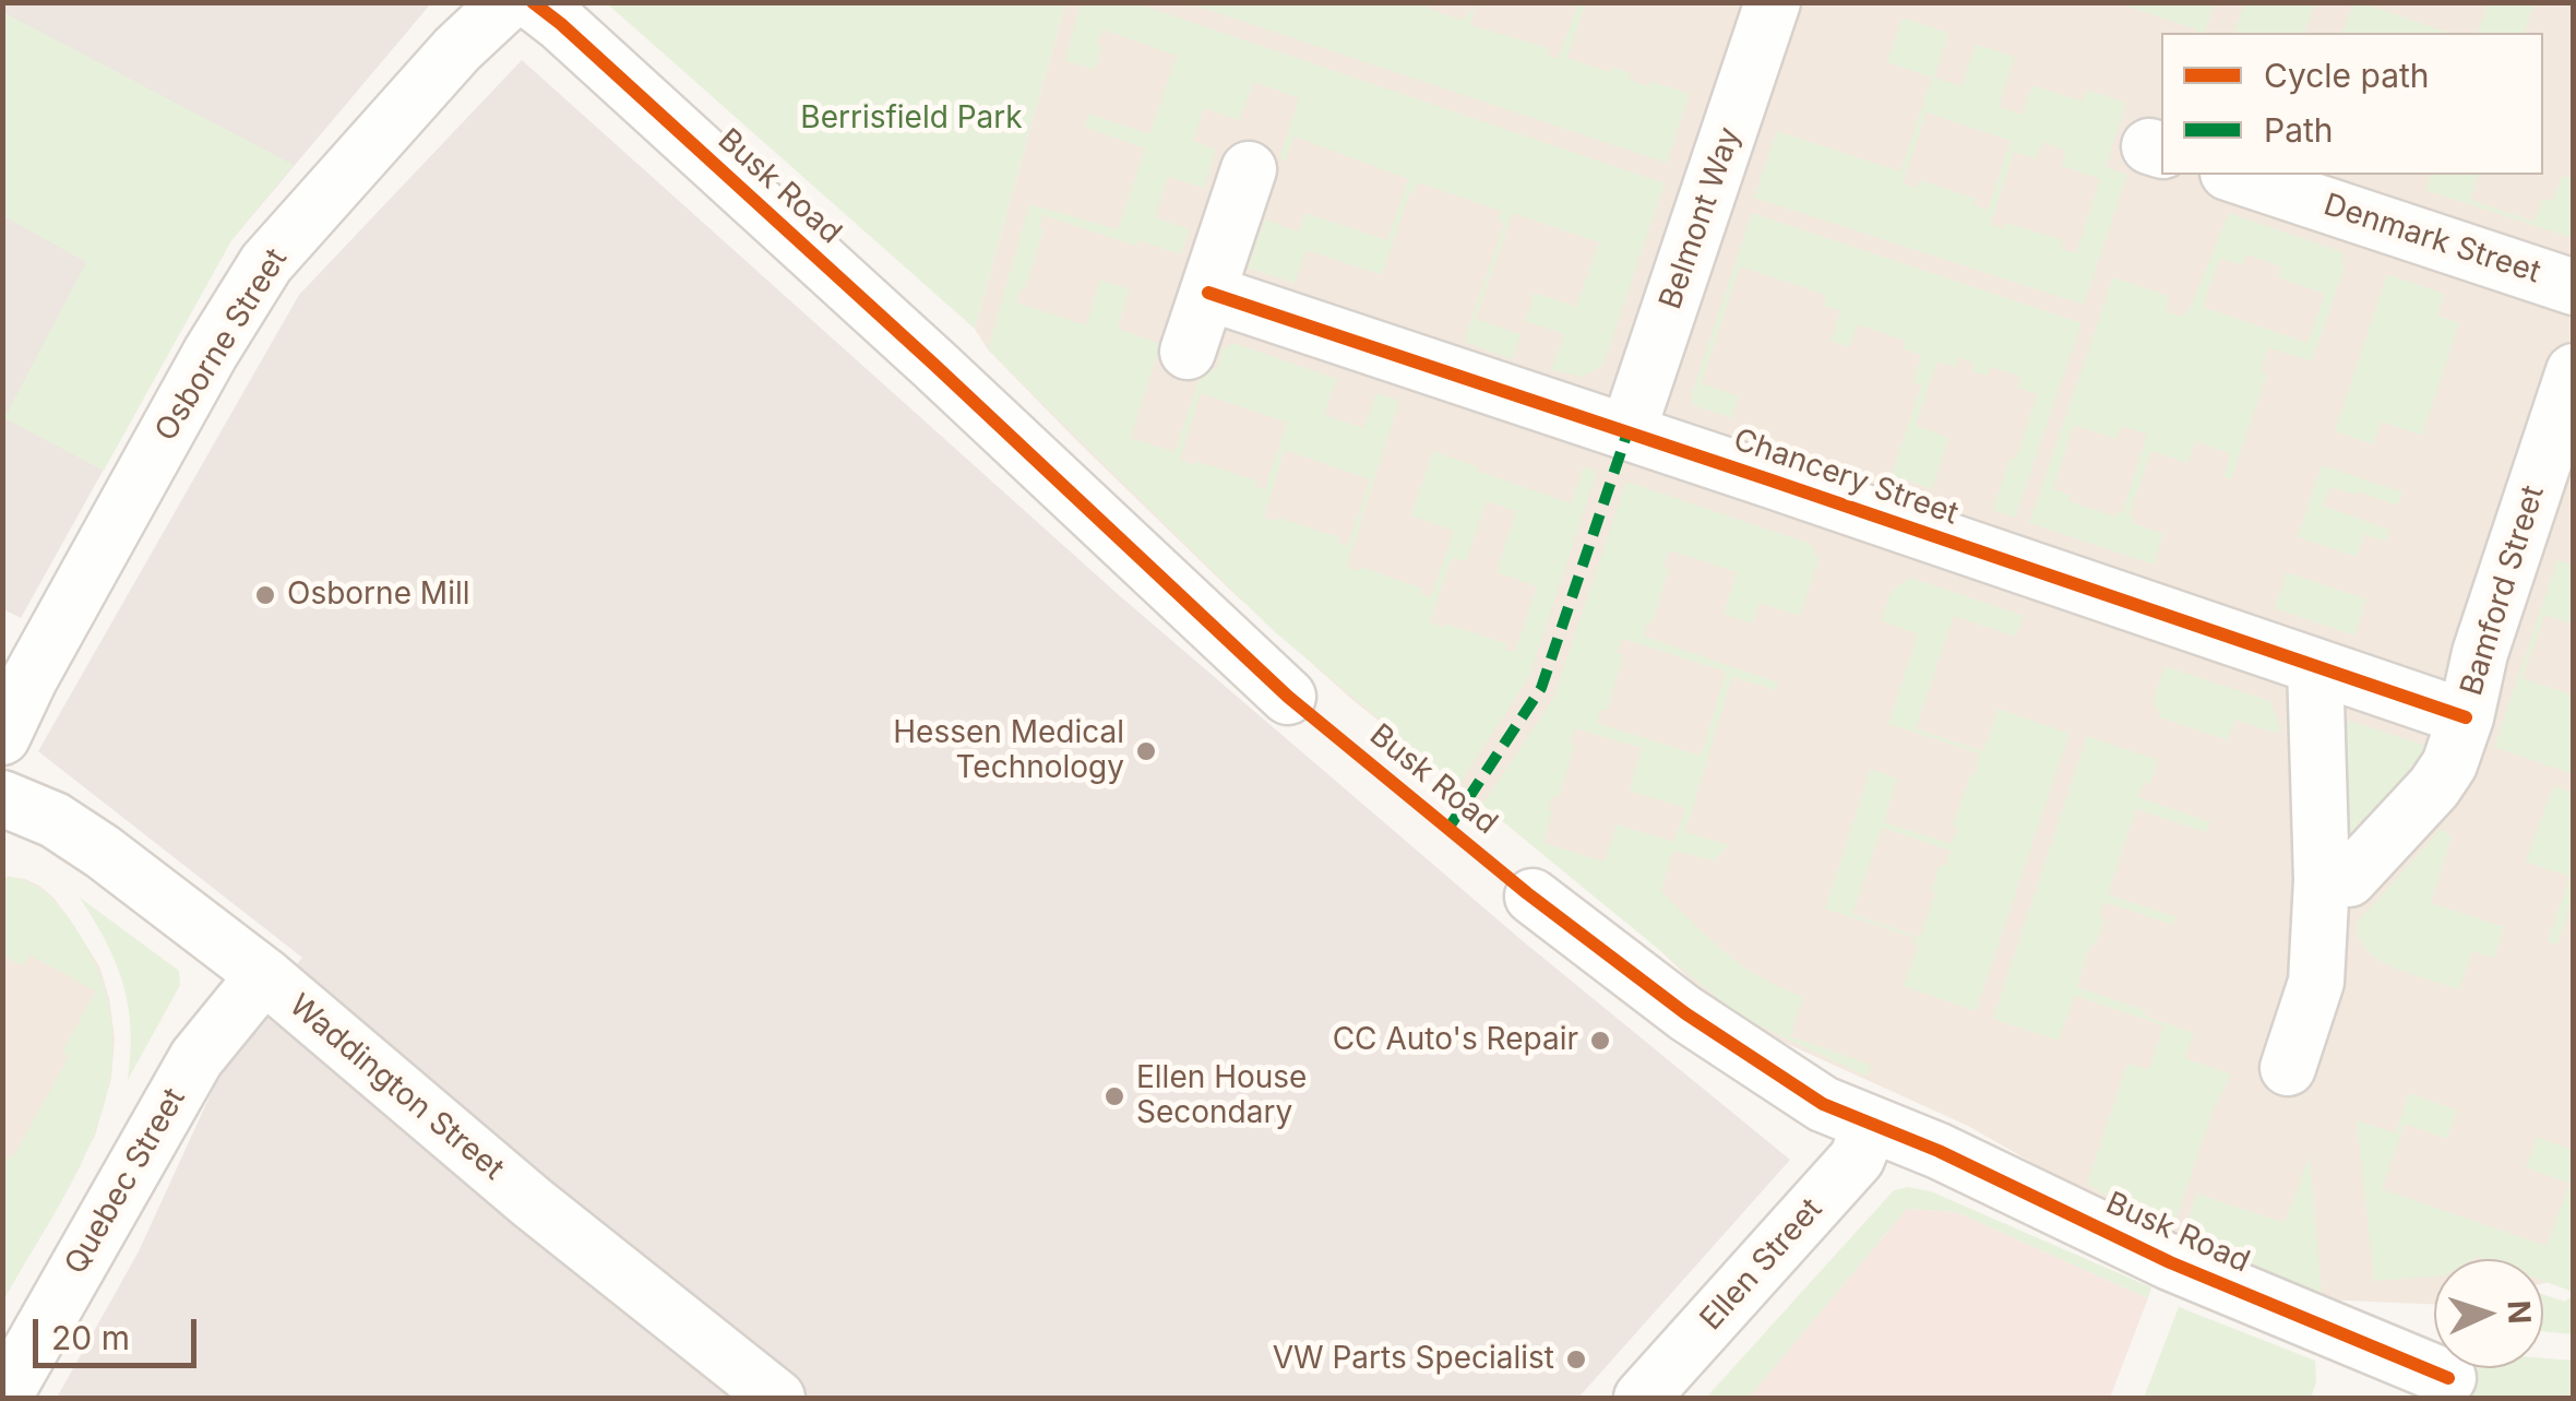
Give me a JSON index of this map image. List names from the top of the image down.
{
  "streets": {
    "street": [
      "Busk Road",
      "Belmont Way",
      "Denmark Street",
      "Osborne Street",
      "Chancery Street",
      "Bamford Street",
      "Waddington Street",
      "Quebec Street",
      "Ellen Street"
    ]
  },
  "crossings": [
    ["Busk Road", "Ellen Street"],
    ["Belmont Way", "Chancery Street"],
    ["Chancery Street", "Bamford Street"],
    ["Waddington Street", "Quebec Street"]
  ],
  "parks": ["Berrisfield Park"],
  "places": [
    "Osborne Mill",
    "Hessen Medical Technology",
    "CC Auto's Repair",
    "Ellen House Secondary",
    "VW Parts Specialist"
  ],
  "legend": ["Cycle path", "Path"],
  "scale_bar": "20 m",
  "north": "right"
}
